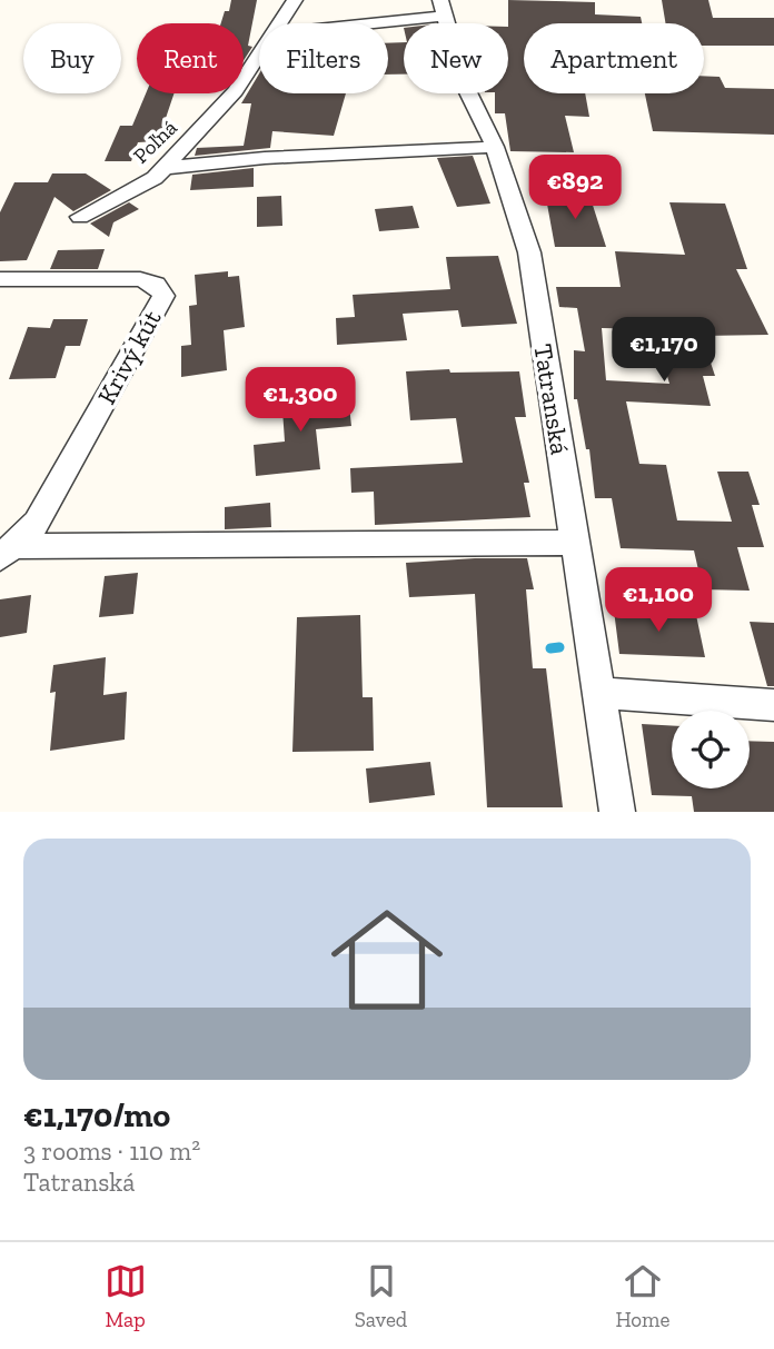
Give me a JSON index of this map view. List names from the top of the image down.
{
  "streets": {
    "street": ["Poľná", "Krivý kút", "Tatranská"]
  },
  "page": {
    "chip": [
      "Buy",
      "Rent",
      "Filters",
      "New",
      "Apartment"
    ],
    "price": [
      "€892",
      "€1,170",
      "€1,300",
      "€1,100"
    ],
    "list": [
      {
        "name": "€1,170/mo",
        "note": "3 rooms · 110 m² · Tatranská"
      }
    ],
    "tabs": ["Map", "Saved", "Home"]
  }
}
